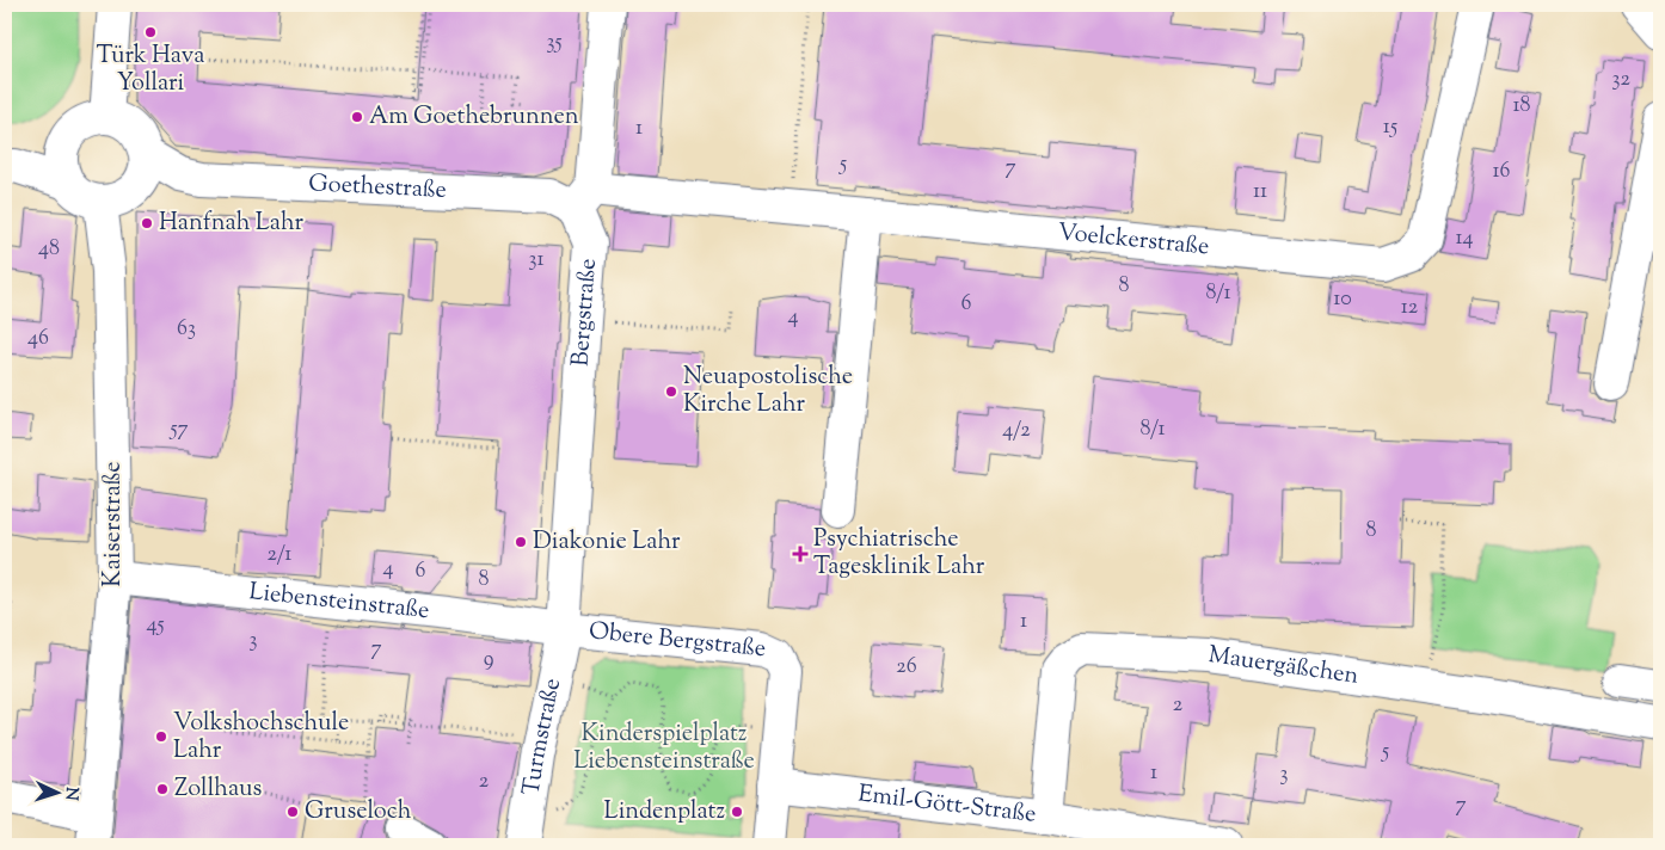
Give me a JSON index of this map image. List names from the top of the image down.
{
  "streets": {
    "street": [
      "Goethestraße",
      "Voelckerstraße",
      "Bergstraße",
      "Kaiserstraße",
      "Liebensteinstraße",
      "Obere Bergstraße",
      "Mauergäßchen",
      "Turmstraße",
      "Emil-Gött-Straße"
    ]
  },
  "crossings": [
    ["Goethestraße", "Voelckerstraße"],
    ["Goethestraße", "Bergstraße"],
    ["Goethestraße", "Kaiserstraße"],
    ["Voelckerstraße", "Bergstraße"],
    ["Bergstraße", "Liebensteinstraße"],
    ["Bergstraße", "Obere Bergstraße"],
    ["Bergstraße", "Turmstraße"],
    ["Kaiserstraße", "Liebensteinstraße"],
    ["Liebensteinstraße", "Obere Bergstraße"],
    ["Liebensteinstraße", "Turmstraße"],
    ["Obere Bergstraße", "Turmstraße"],
    ["Obere Bergstraße", "Emil-Gött-Straße"],
    ["Mauergäßchen", "Emil-Gött-Straße"]
  ],
  "parks": ["Kinderspielplatz Liebensteinstraße"],
  "places": {
    "other": [
      "Türk Hava Yollari",
      "Am Goethebrunnen",
      "Hanfnah Lahr",
      "Neuapostolische Kirche Lahr",
      "Diakonie Lahr",
      "Volkshochschule Lahr",
      "Zollhaus",
      "Gruseloch",
      "Lindenplatz"
    ],
    "health": ["Psychiatrische Tagesklinik Lahr"]
  },
  "house_numbers": [
    "35",
    "32",
    "18",
    "15",
    "1",
    "5",
    "7",
    "16",
    "11",
    "14",
    "48",
    "31",
    "8",
    "8/1",
    "10",
    "6",
    "12",
    "4",
    "63",
    "46",
    "57",
    "8/1",
    "4/2",
    "8",
    "2/1",
    "4",
    "6",
    "8",
    "1",
    "45",
    "3",
    "7",
    "9",
    "26",
    "2",
    "5",
    "1",
    "3",
    "2",
    "7"
  ],
  "north": "right"
}
